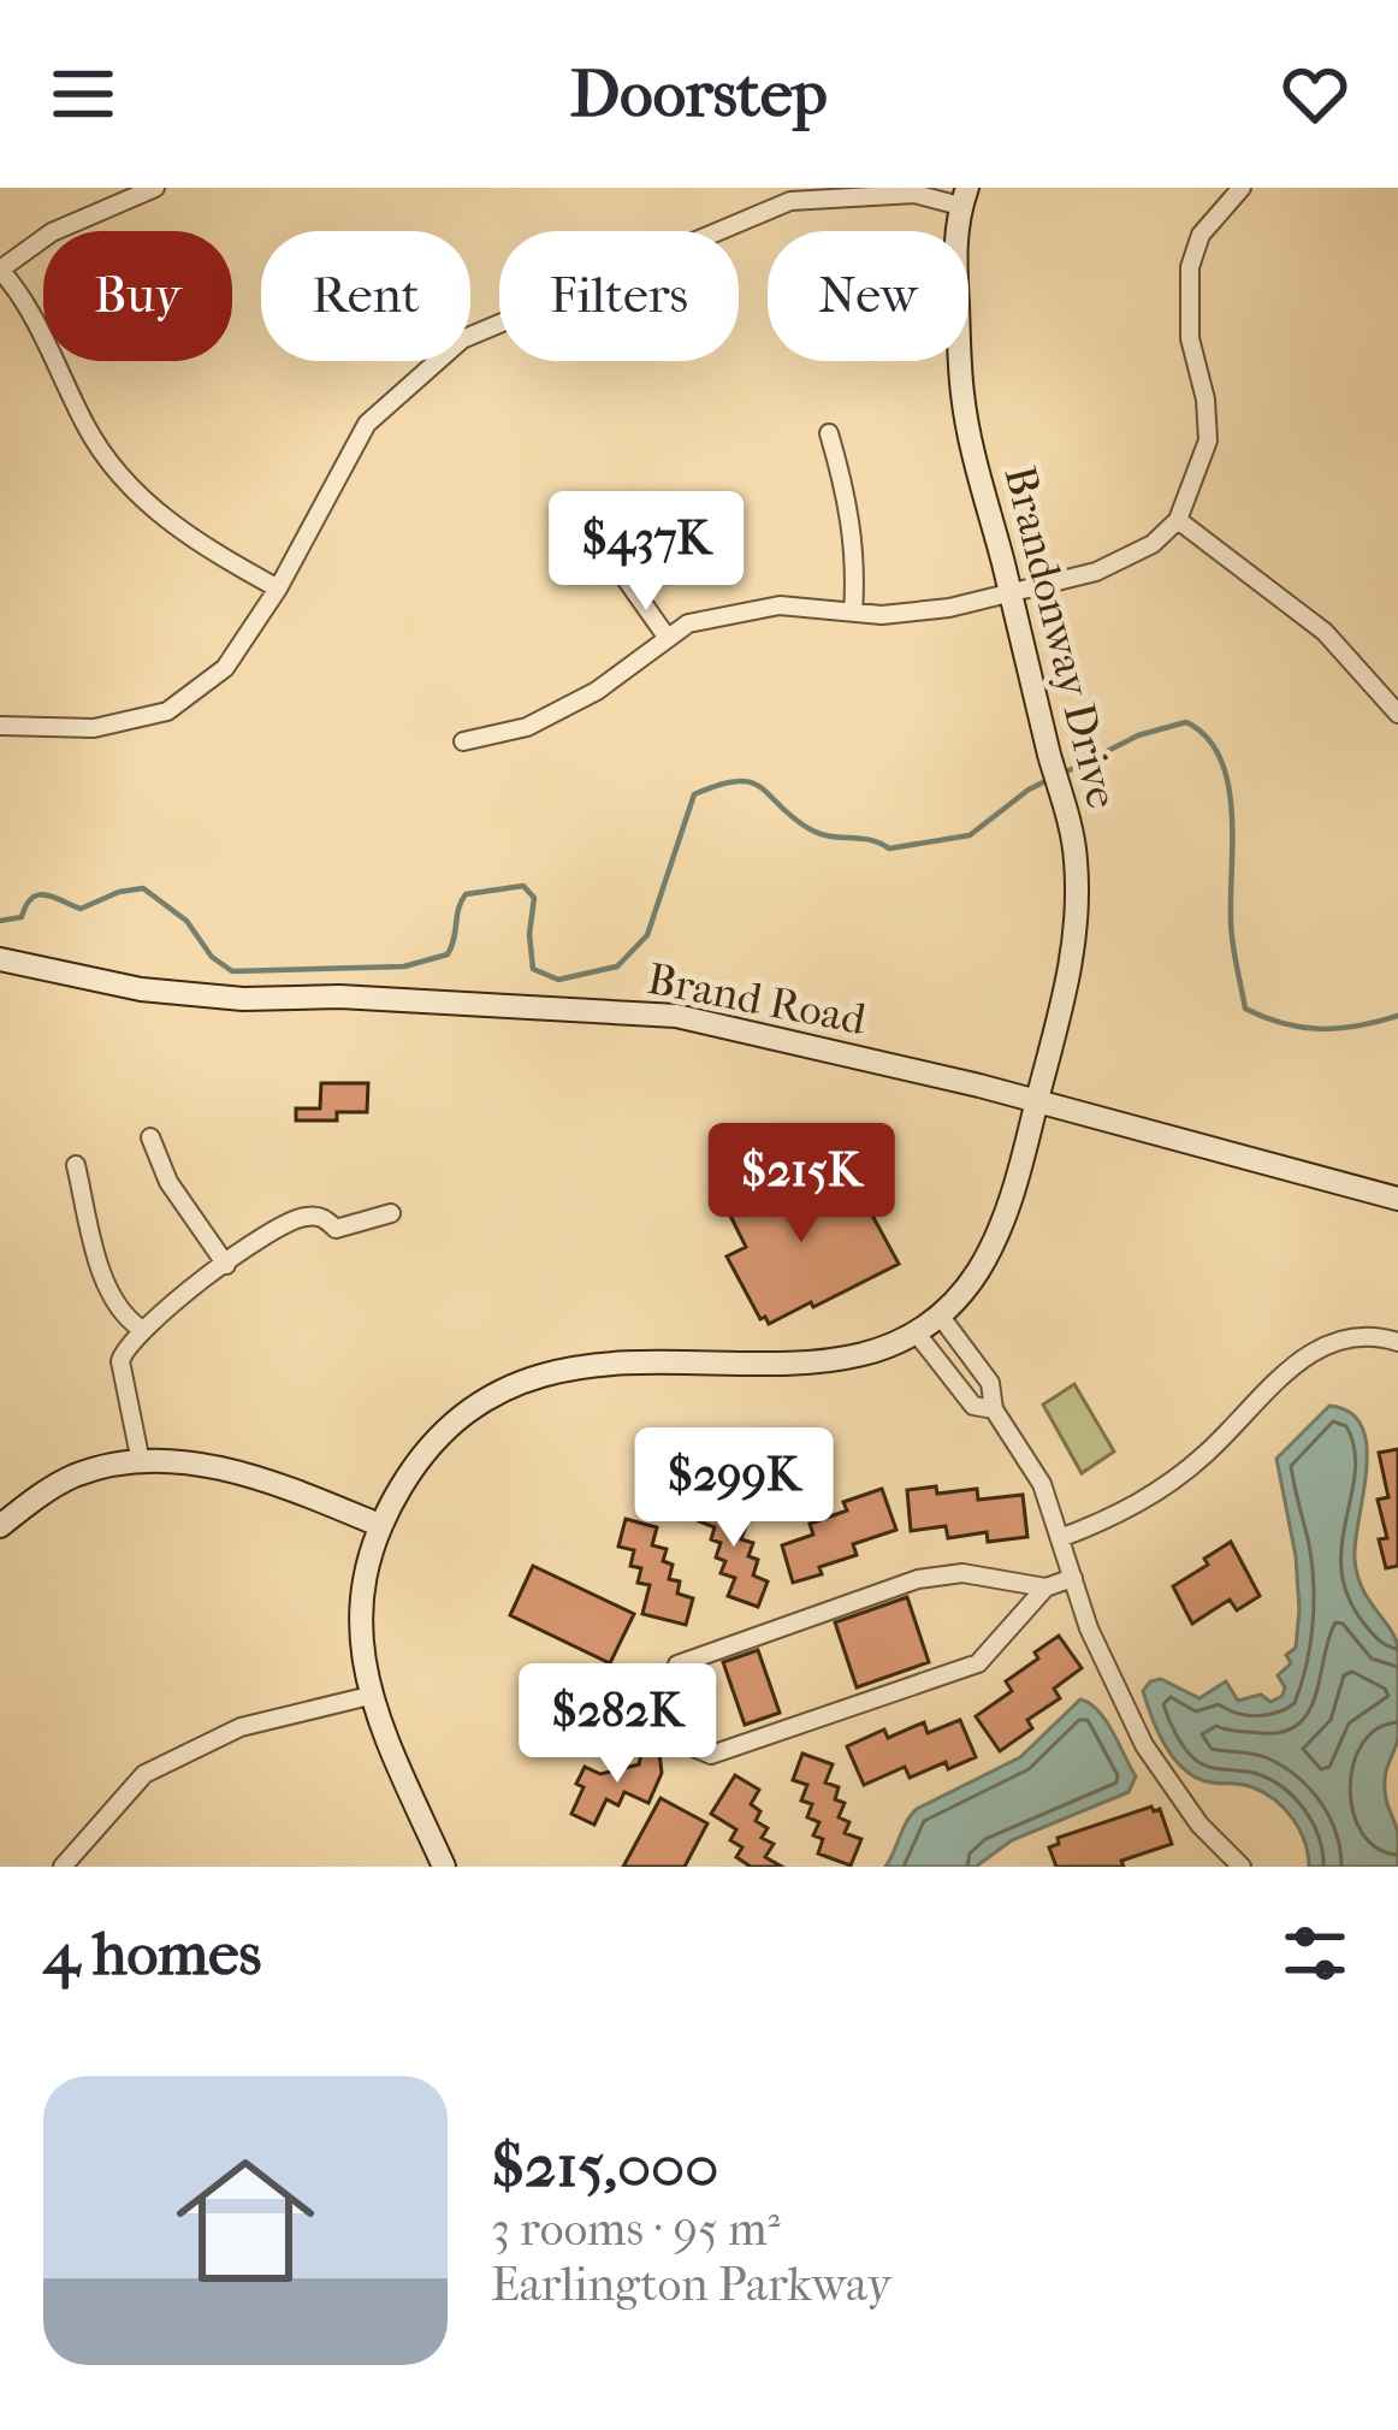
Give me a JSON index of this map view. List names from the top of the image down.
{
  "streets": {
    "street": ["Brandonway Drive", "Brand Road"]
  },
  "crossings": [
    ["Brandonway Drive", "Brand Road"]
  ],
  "page": {
    "header": "Doorstep",
    "chip": [
      "Buy",
      "Rent",
      "Filters",
      "New"
    ],
    "price": [
      "$437K",
      "$215K",
      "$299K",
      "$282K"
    ],
    "heading": "4 homes",
    "list": [
      {
        "name": "$215,000",
        "note": "3 rooms · 95 m² · Earlington Parkway"
      }
    ]
  }
}
